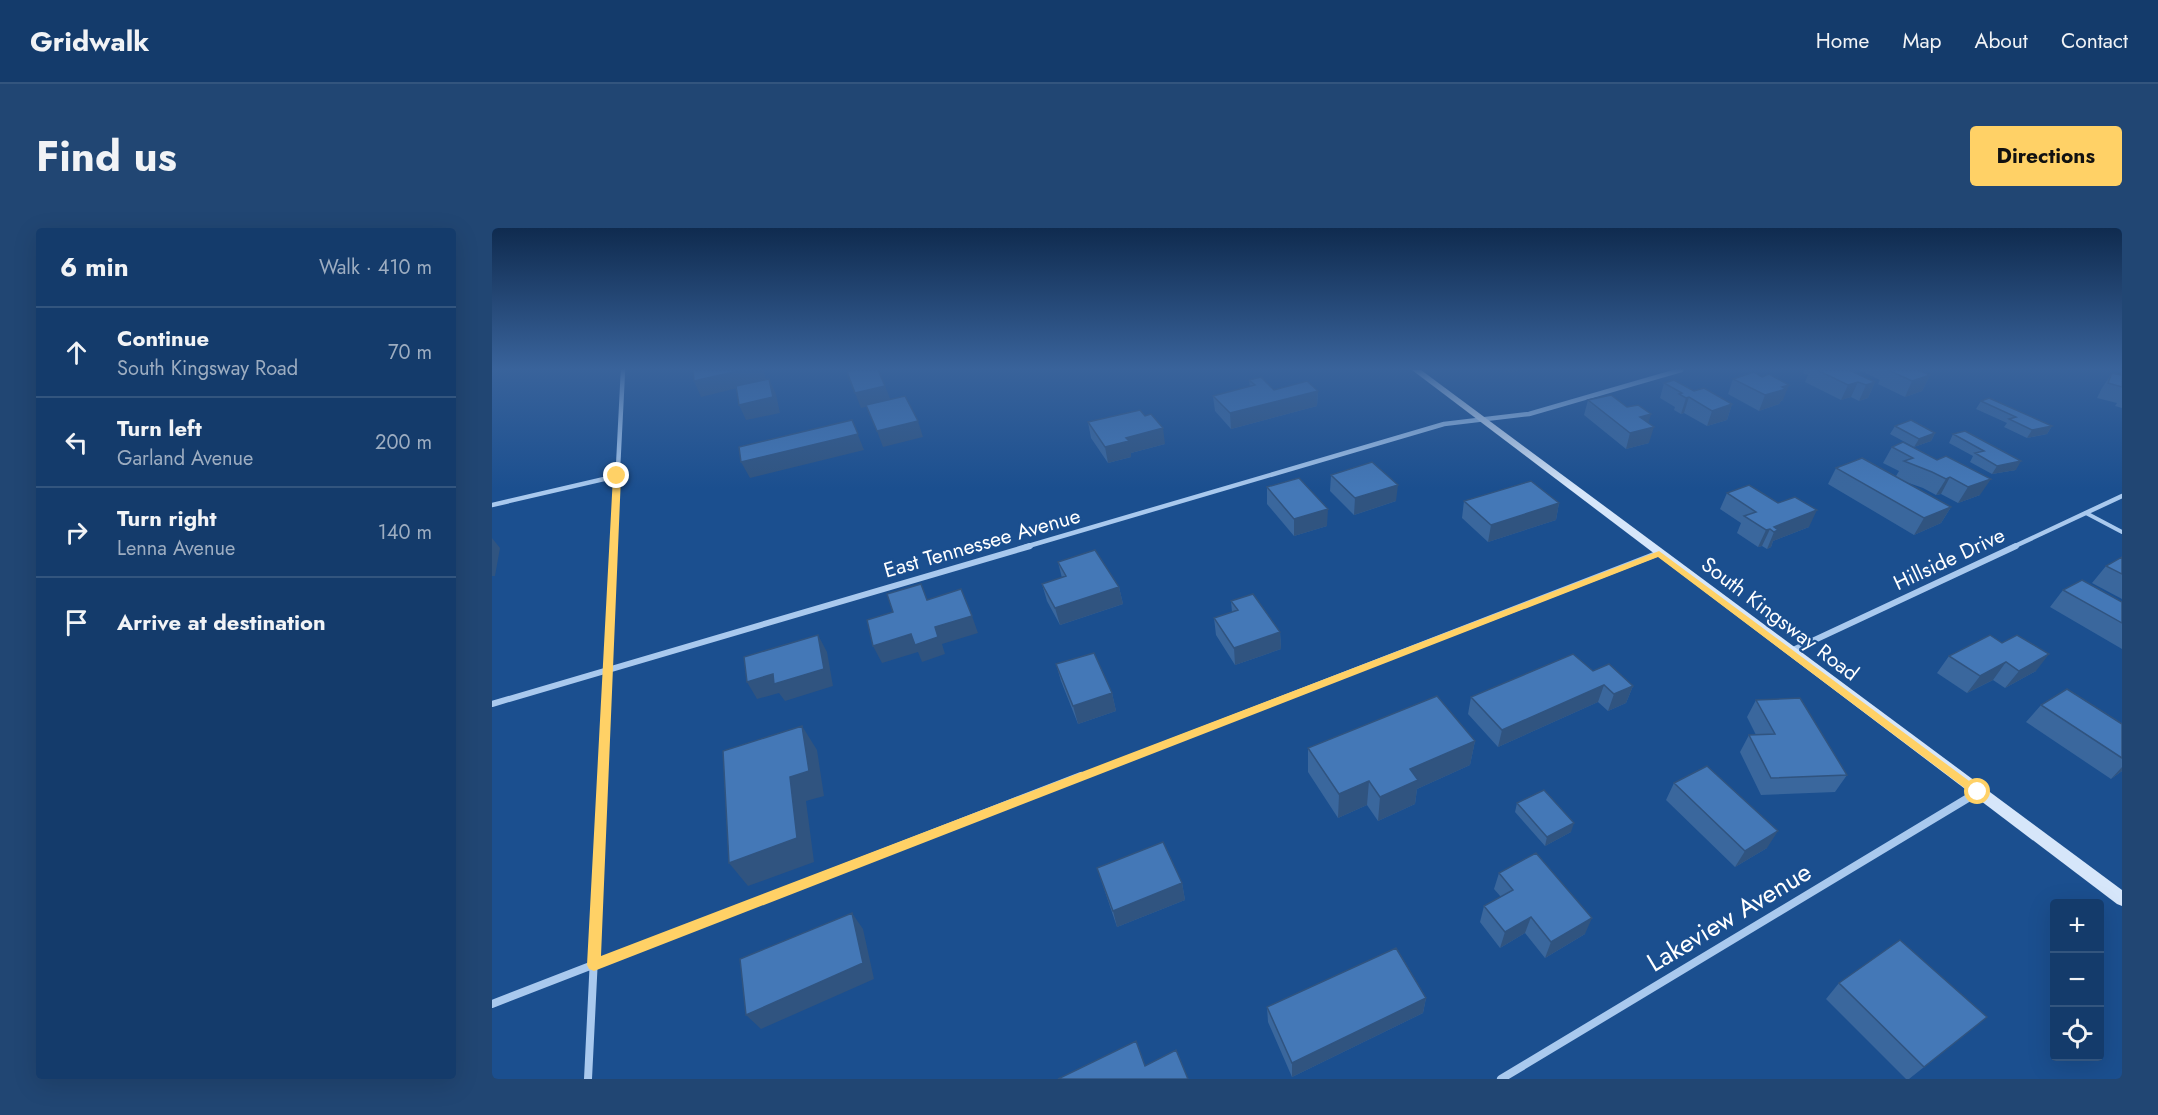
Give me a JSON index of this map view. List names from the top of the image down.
{
  "streets": {
    "street": [
      "East Tennessee Avenue",
      "Hillside Drive",
      "South Kingsway Road",
      "Lakeview Avenue"
    ]
  },
  "crossings": [
    ["East Tennessee Avenue", "South Kingsway Road"],
    ["Hillside Drive", "South Kingsway Road"],
    ["South Kingsway Road", "Lakeview Avenue"]
  ],
  "page": {
    "header": "Gridwalk",
    "nav": [
      "Home",
      "Map",
      "About",
      "Contact"
    ],
    "title": "Find us",
    "buttons": "Directions",
    "heading": ["6 min", "Walk · 410 m"],
    "list": [
      ["Continue", "South Kingsway Road", "70 m"],
      ["Turn left", "Garland Avenue", "200 m"],
      ["Turn right", "Lenna Avenue", "140 m"],
      "Arrive at destination"
    ],
    "map_buttons": ["+", "−"]
  }
}
